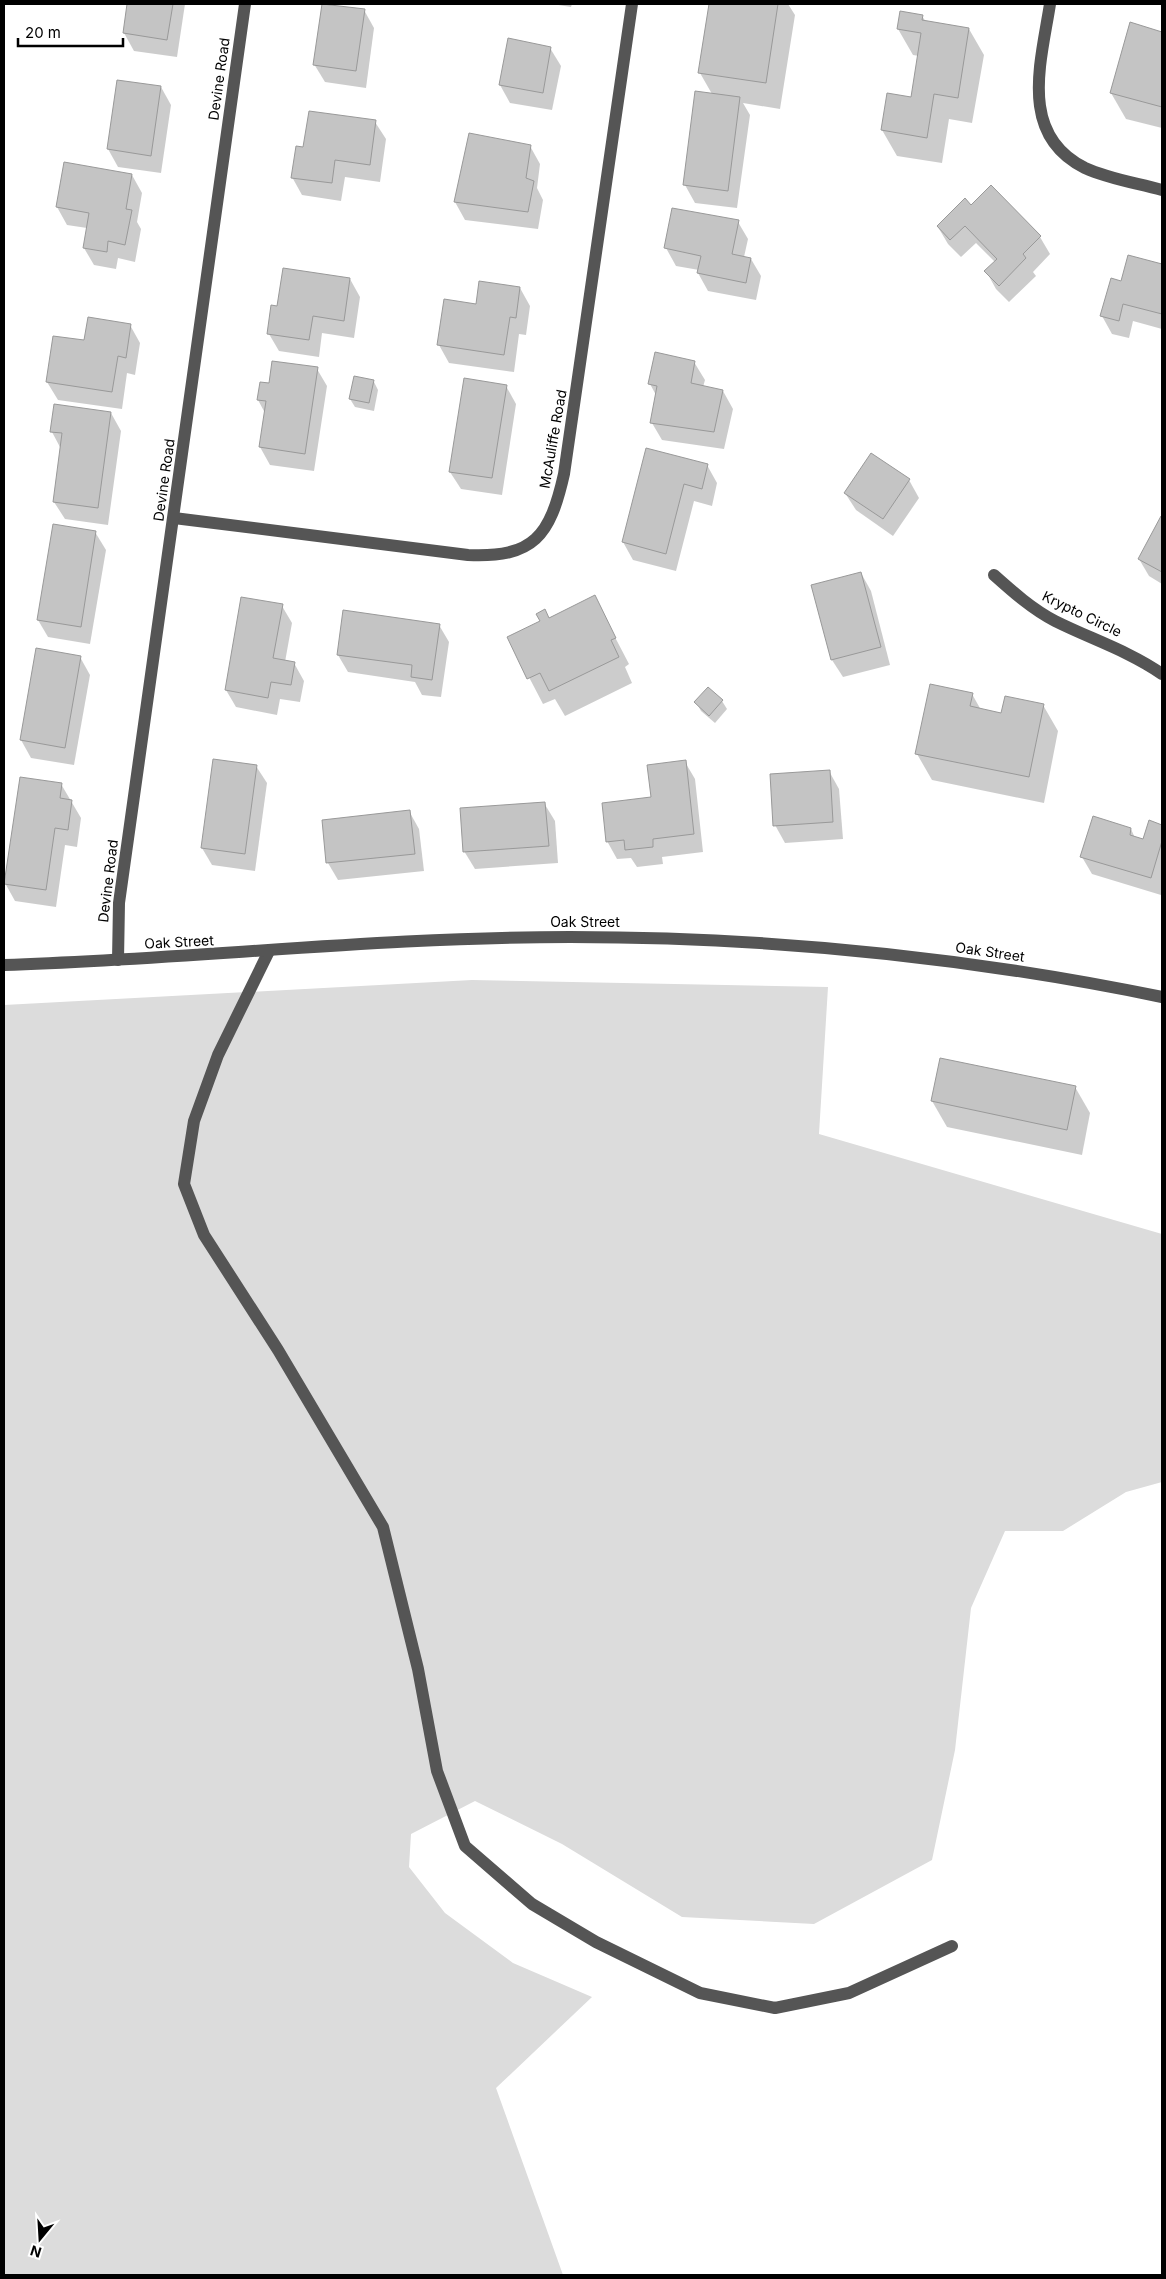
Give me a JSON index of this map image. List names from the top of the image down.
{
  "streets": {
    "street": [
      "Devine Road",
      "McAuliffe Road",
      "Krypto Circle",
      "Oak Street"
    ]
  },
  "crossings": [
    ["Devine Road", "McAuliffe Road"],
    ["Devine Road", "Oak Street"]
  ],
  "scale_bar": "20 m",
  "north": "bottom"
}
